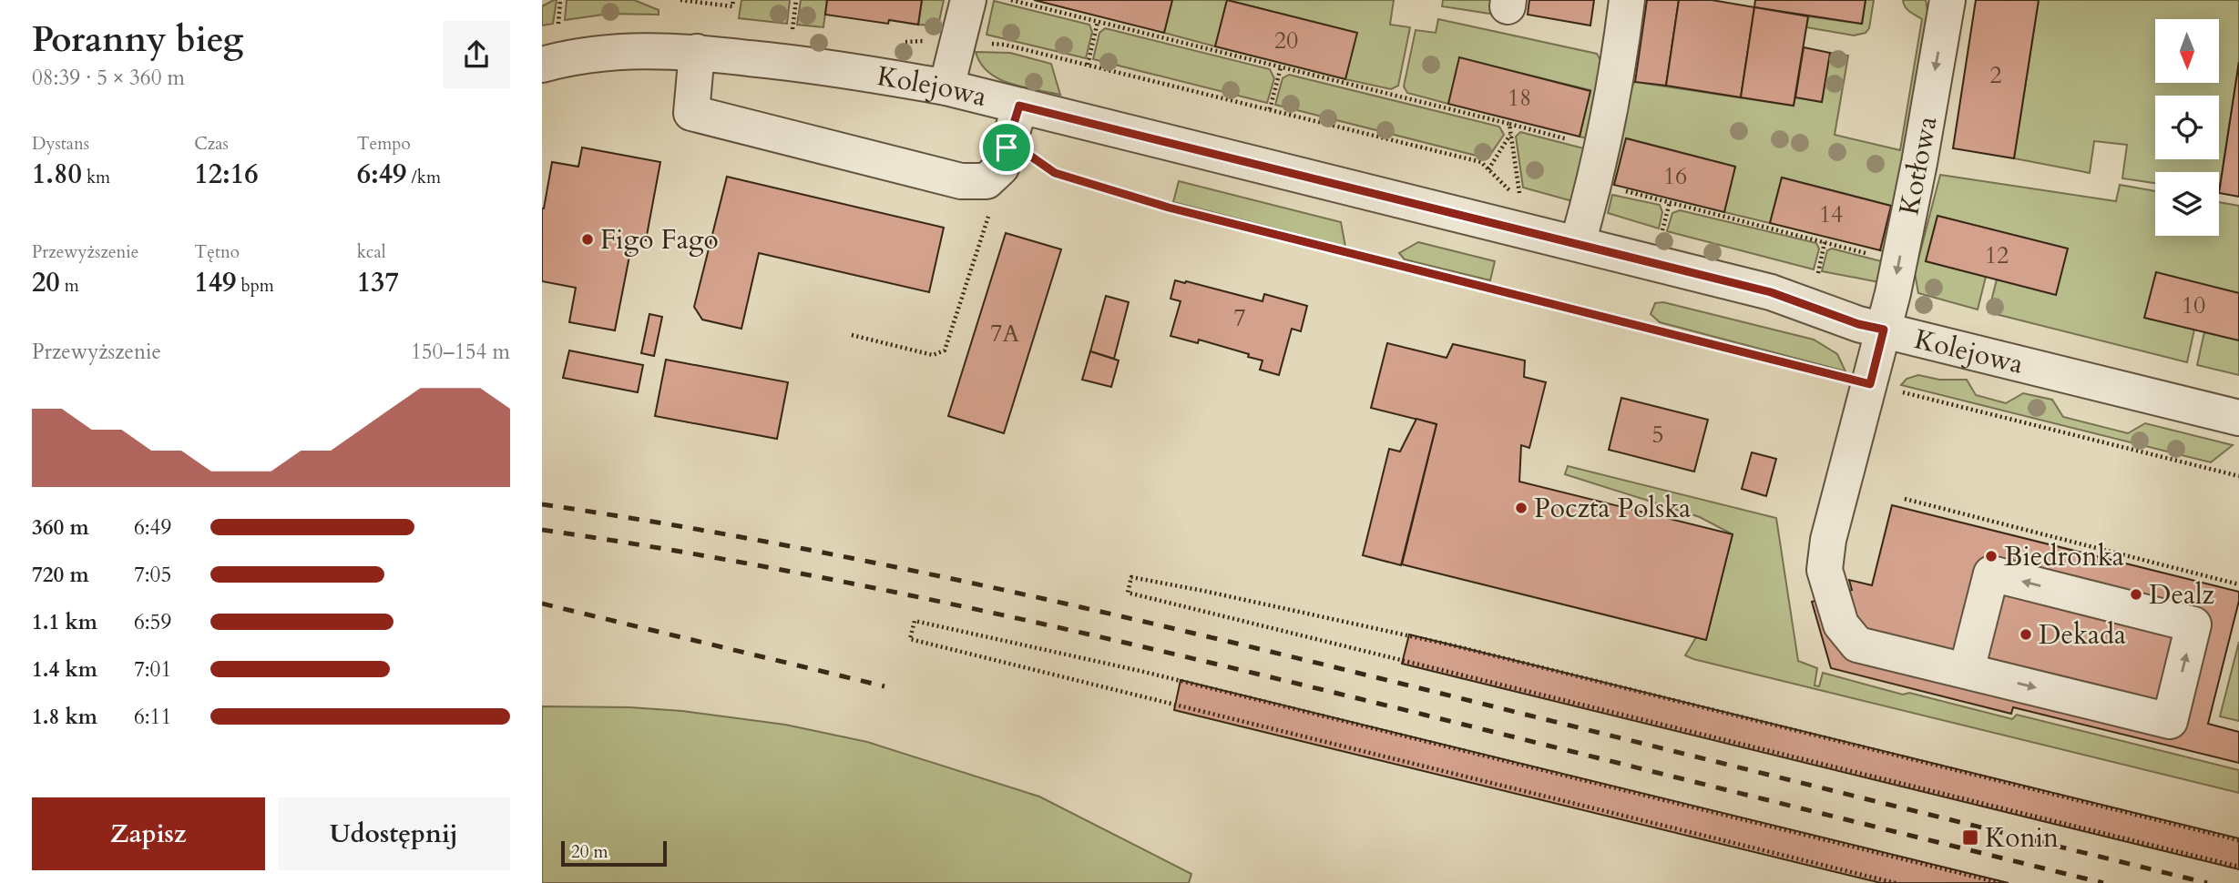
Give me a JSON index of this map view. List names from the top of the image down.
{
  "streets": {
    "street": ["Kolejowa", "Kotłowa"]
  },
  "crossings": [
    ["Kolejowa", "Kotłowa"]
  ],
  "places": {
    "other": [
      "Figo Fago",
      "Poczta Polska",
      "Biedronka",
      "Dealz",
      "Dekada"
    ],
    "transit": ["Konin"]
  },
  "house_numbers": [
    "20",
    "2",
    "18",
    "16",
    "14",
    "12",
    "10",
    "7",
    "7A",
    "5"
  ],
  "scale_bar": "20 m",
  "north": "bottom",
  "page": {
    "heading": ["Poranny bieg", "08:39 · 5 × 360 m"],
    "stats": [
      ["Dystans", "1.80 km"],
      ["Czas", "12:16"],
      ["Tempo", "6:49 /km"],
      ["Przewyższenie", "20 m"],
      ["Tętno", "149 bpm"],
      ["kcal", "137"]
    ],
    "chart": ["Przewyższenie", "150–154 m"],
    "list": [
      {
        "name": "360 m",
        "note": "6:49"
      },
      {
        "name": "720 m",
        "note": "7:05"
      },
      {
        "name": "1.1 km",
        "note": "6:59"
      },
      {
        "name": "1.4 km",
        "note": "7:01"
      },
      {
        "name": "1.8 km",
        "note": "6:11"
      }
    ],
    "buttons": ["Zapisz", "Udostępnij"],
    "scale": "20 m"
  }
}
